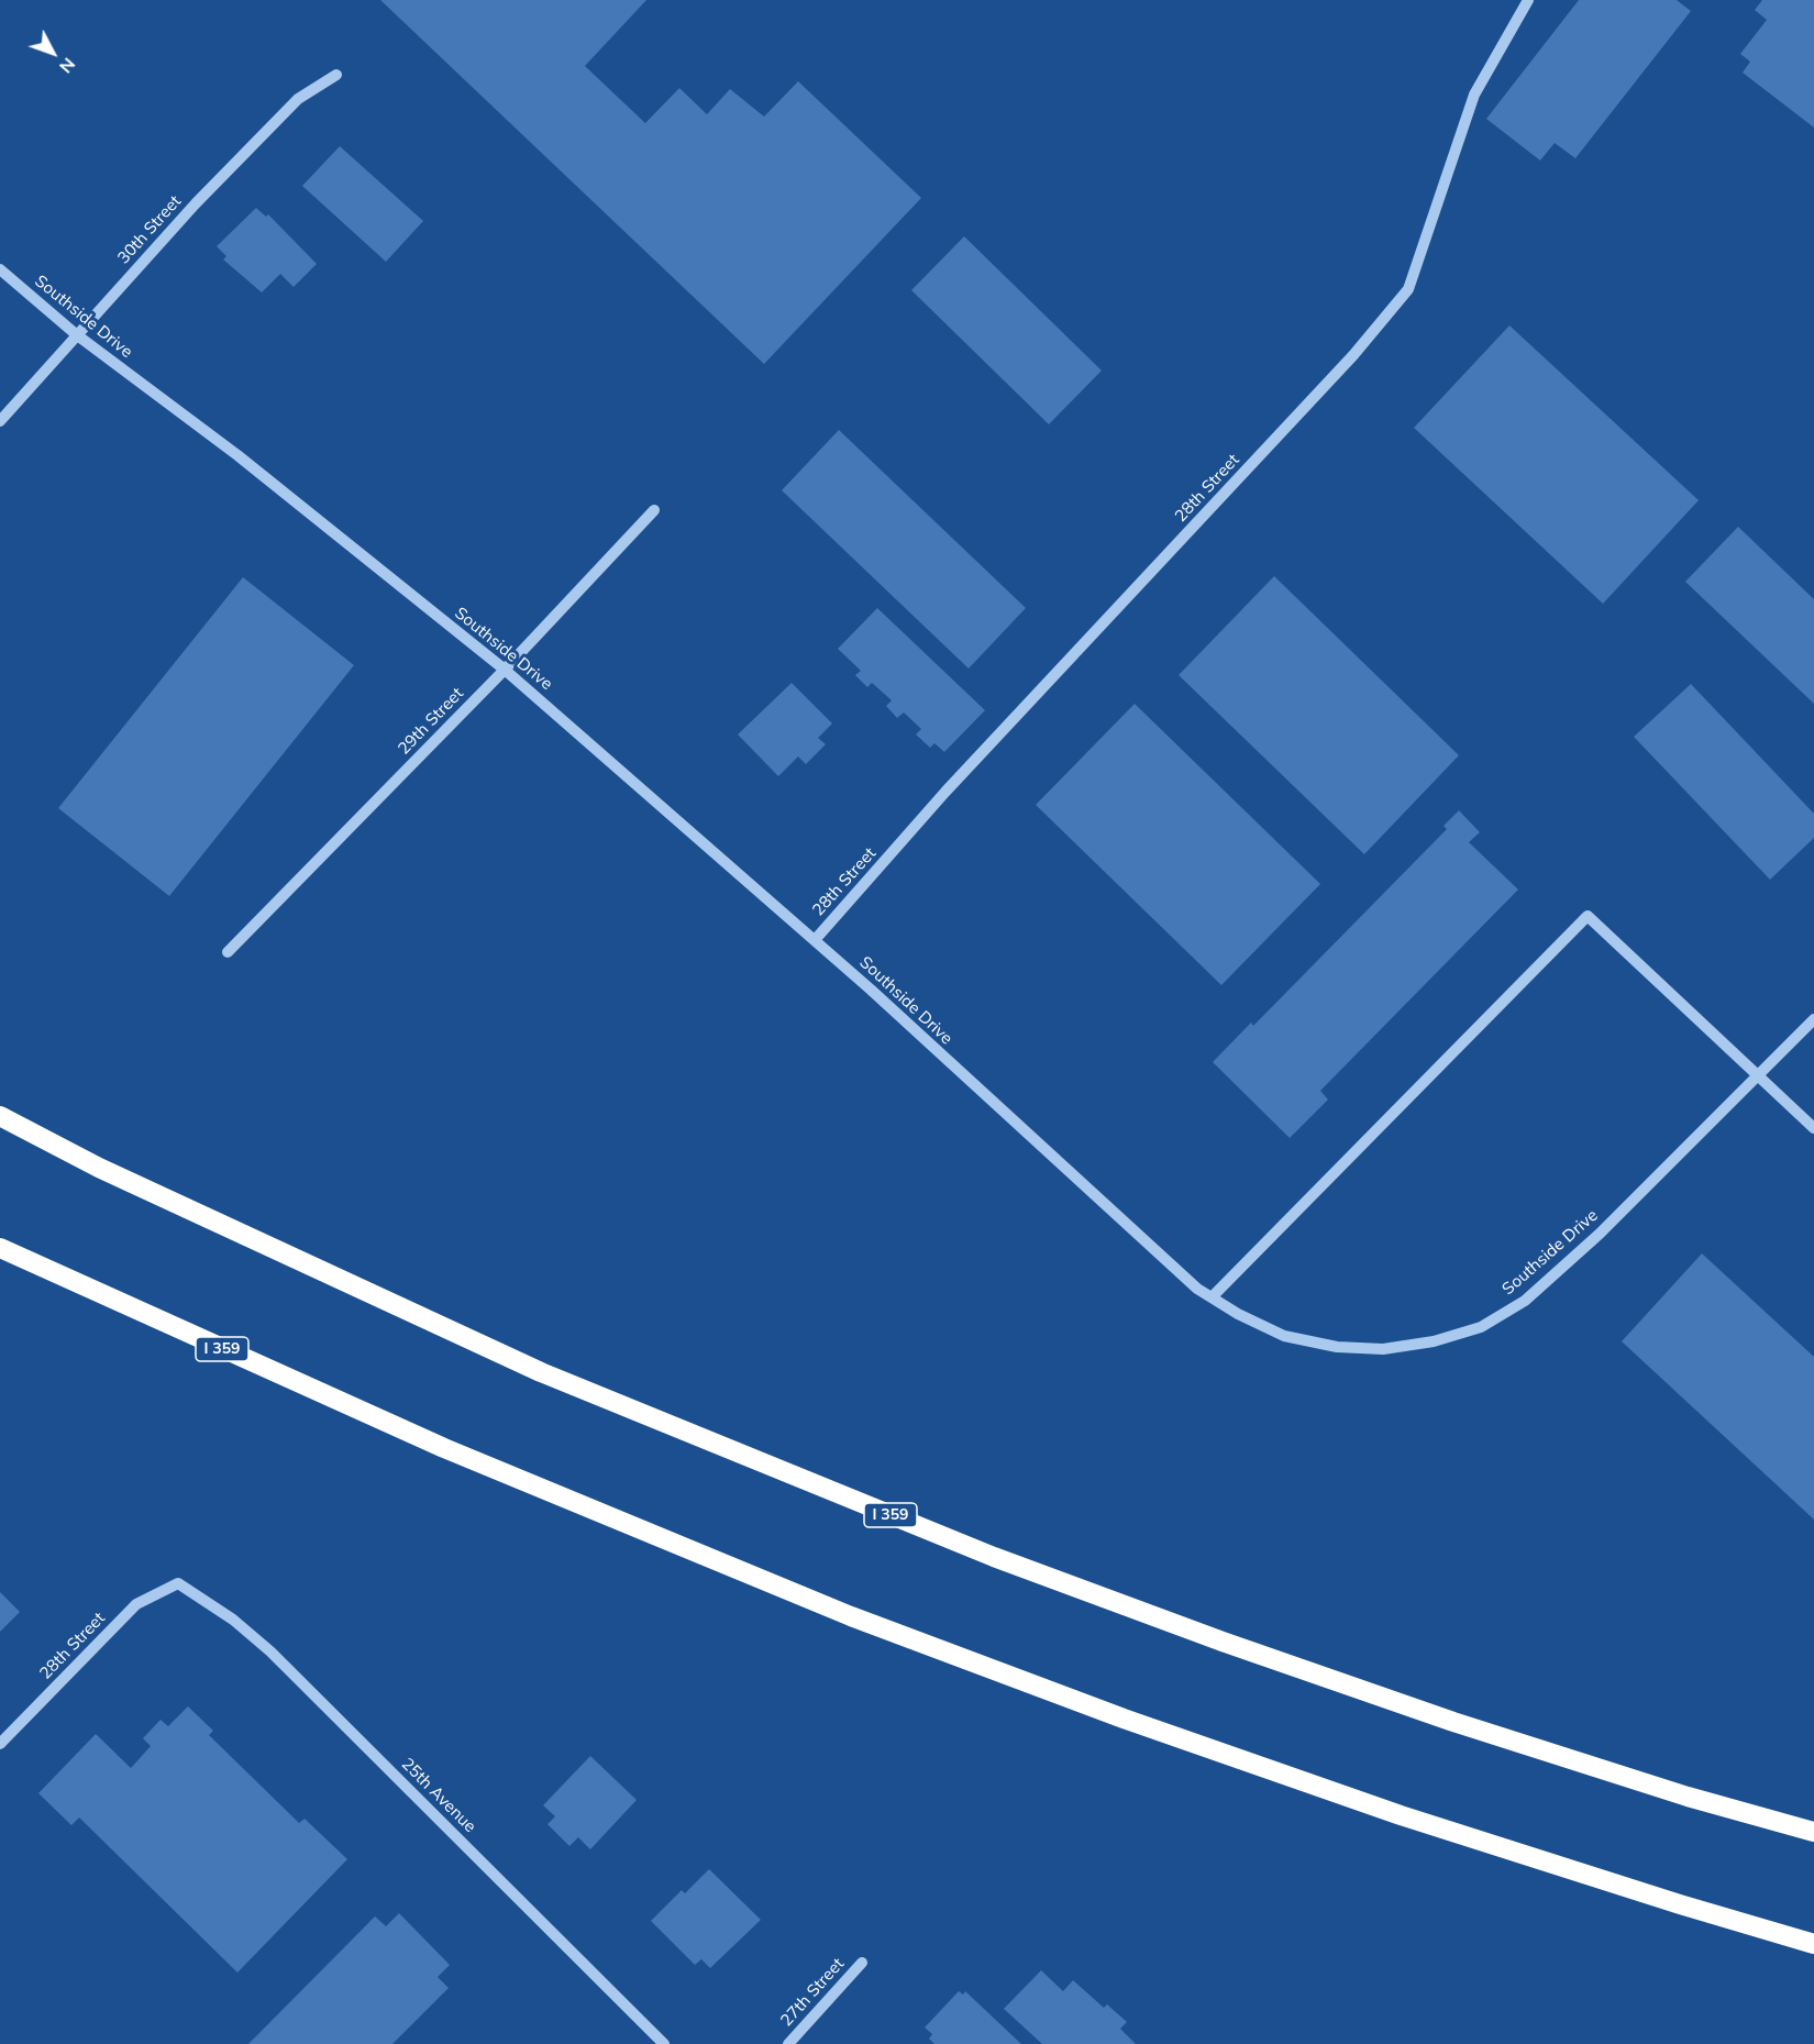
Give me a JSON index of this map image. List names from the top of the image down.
{
  "streets": {
    "highway": ["I 359"],
    "street": [
      "30th Street",
      "Southside Drive",
      "28th Street",
      "29th Street",
      "25th Avenue",
      "27th Street"
    ]
  },
  "crossings": [
    ["30th Street", "Southside Drive"],
    ["Southside Drive", "28th Street"],
    ["Southside Drive", "29th Street"],
    ["28th Street", "25th Avenue"]
  ],
  "north": "bottom right"
}
